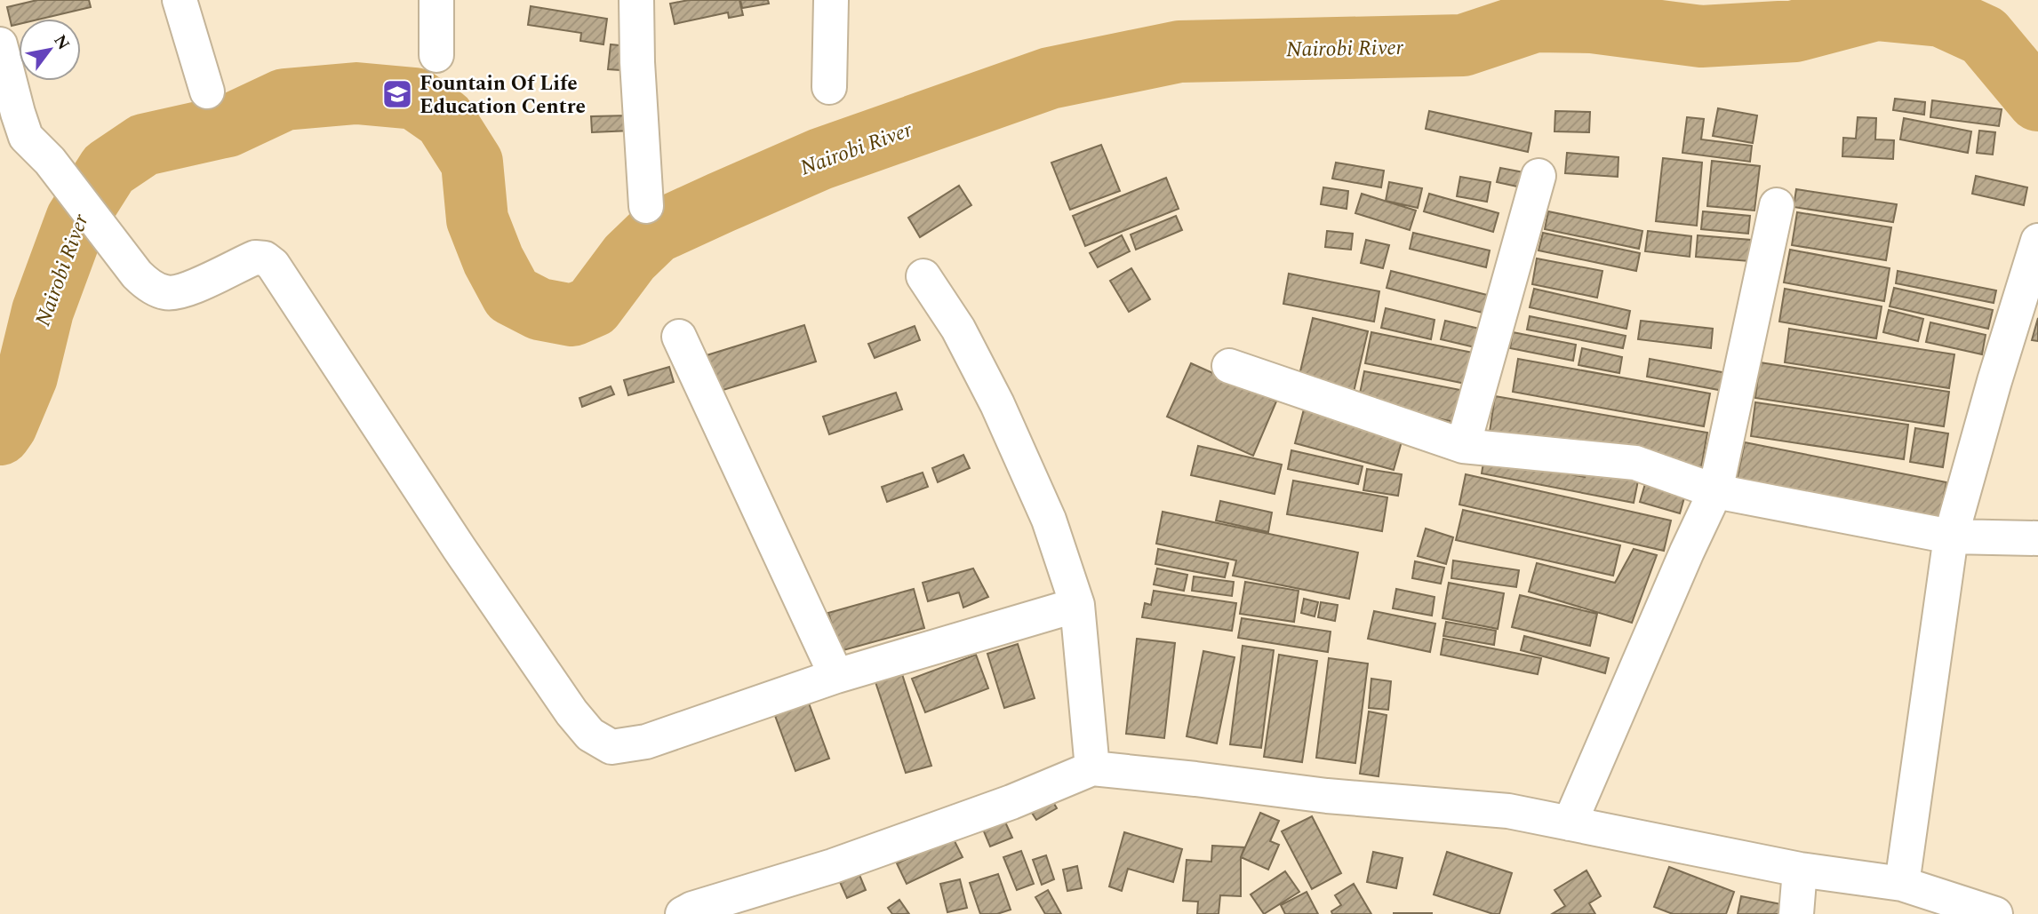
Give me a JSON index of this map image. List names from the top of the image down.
{
  "water": ["Nairobi River"],
  "places": {
    "school or university": ["Fountain Of Life Education Centre"]
  },
  "north": "top right"
}
